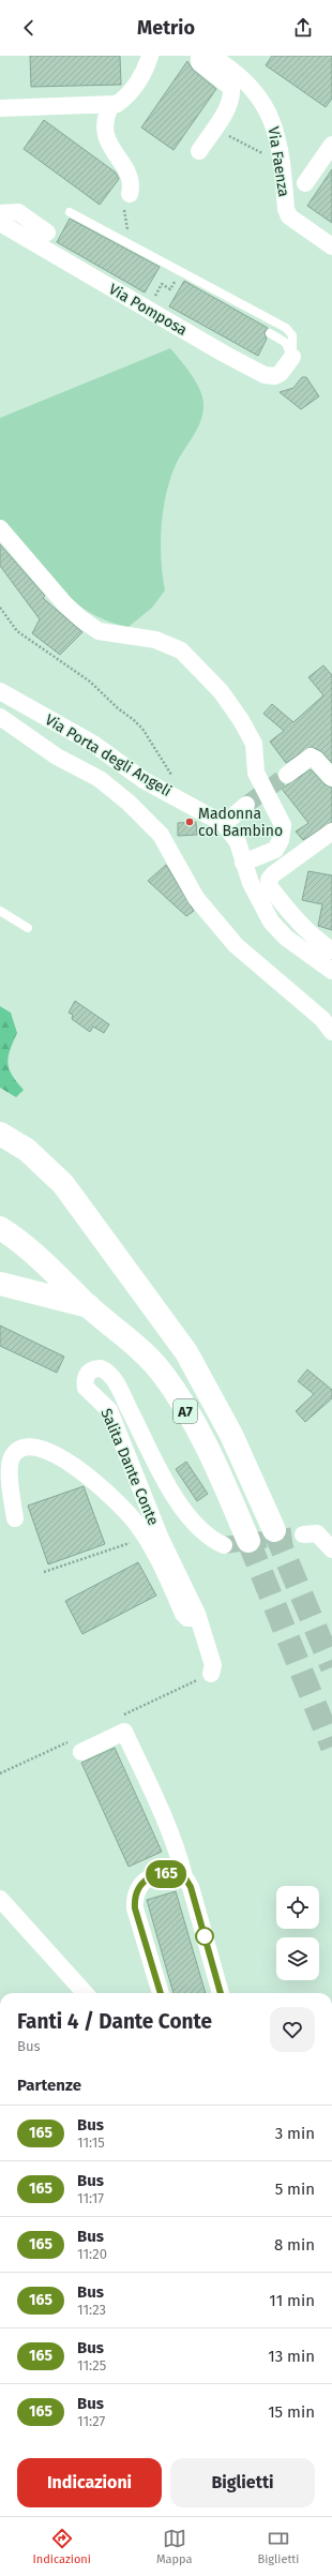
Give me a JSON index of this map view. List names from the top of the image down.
{
  "streets": {
    "highway": ["A7"],
    "street": [
      "Via Faenza",
      "Via Pomposa",
      "Via Porta degli Angeli",
      "Salita Dante Conte"
    ]
  },
  "places": ["Madonna col Bambino"],
  "lines": ["bus line 165"],
  "page": {
    "header": "Metrio",
    "on_map": "165",
    "heading": [
      ["Fanti 4 / Dante Conte", "Bus"],
      "Partenze"
    ],
    "list": [
      {
        "mark": "165",
        "name": "Bus",
        "note": "11:15",
        "value": "3 min"
      },
      {
        "mark": "165",
        "name": "Bus",
        "note": "11:17",
        "value": "5 min"
      },
      {
        "mark": "165",
        "name": "Bus",
        "note": "11:20",
        "value": "8 min"
      },
      {
        "mark": "165",
        "name": "Bus",
        "note": "11:23",
        "value": "11 min"
      },
      {
        "mark": "165",
        "name": "Bus",
        "note": "11:25",
        "value": "13 min"
      },
      {
        "mark": "165",
        "name": "Bus",
        "note": "11:27",
        "value": "15 min"
      }
    ],
    "buttons": ["Indicazioni", "Biglietti"],
    "tabs": ["Indicazioni", "Mappa", "Biglietti"]
  }
}
